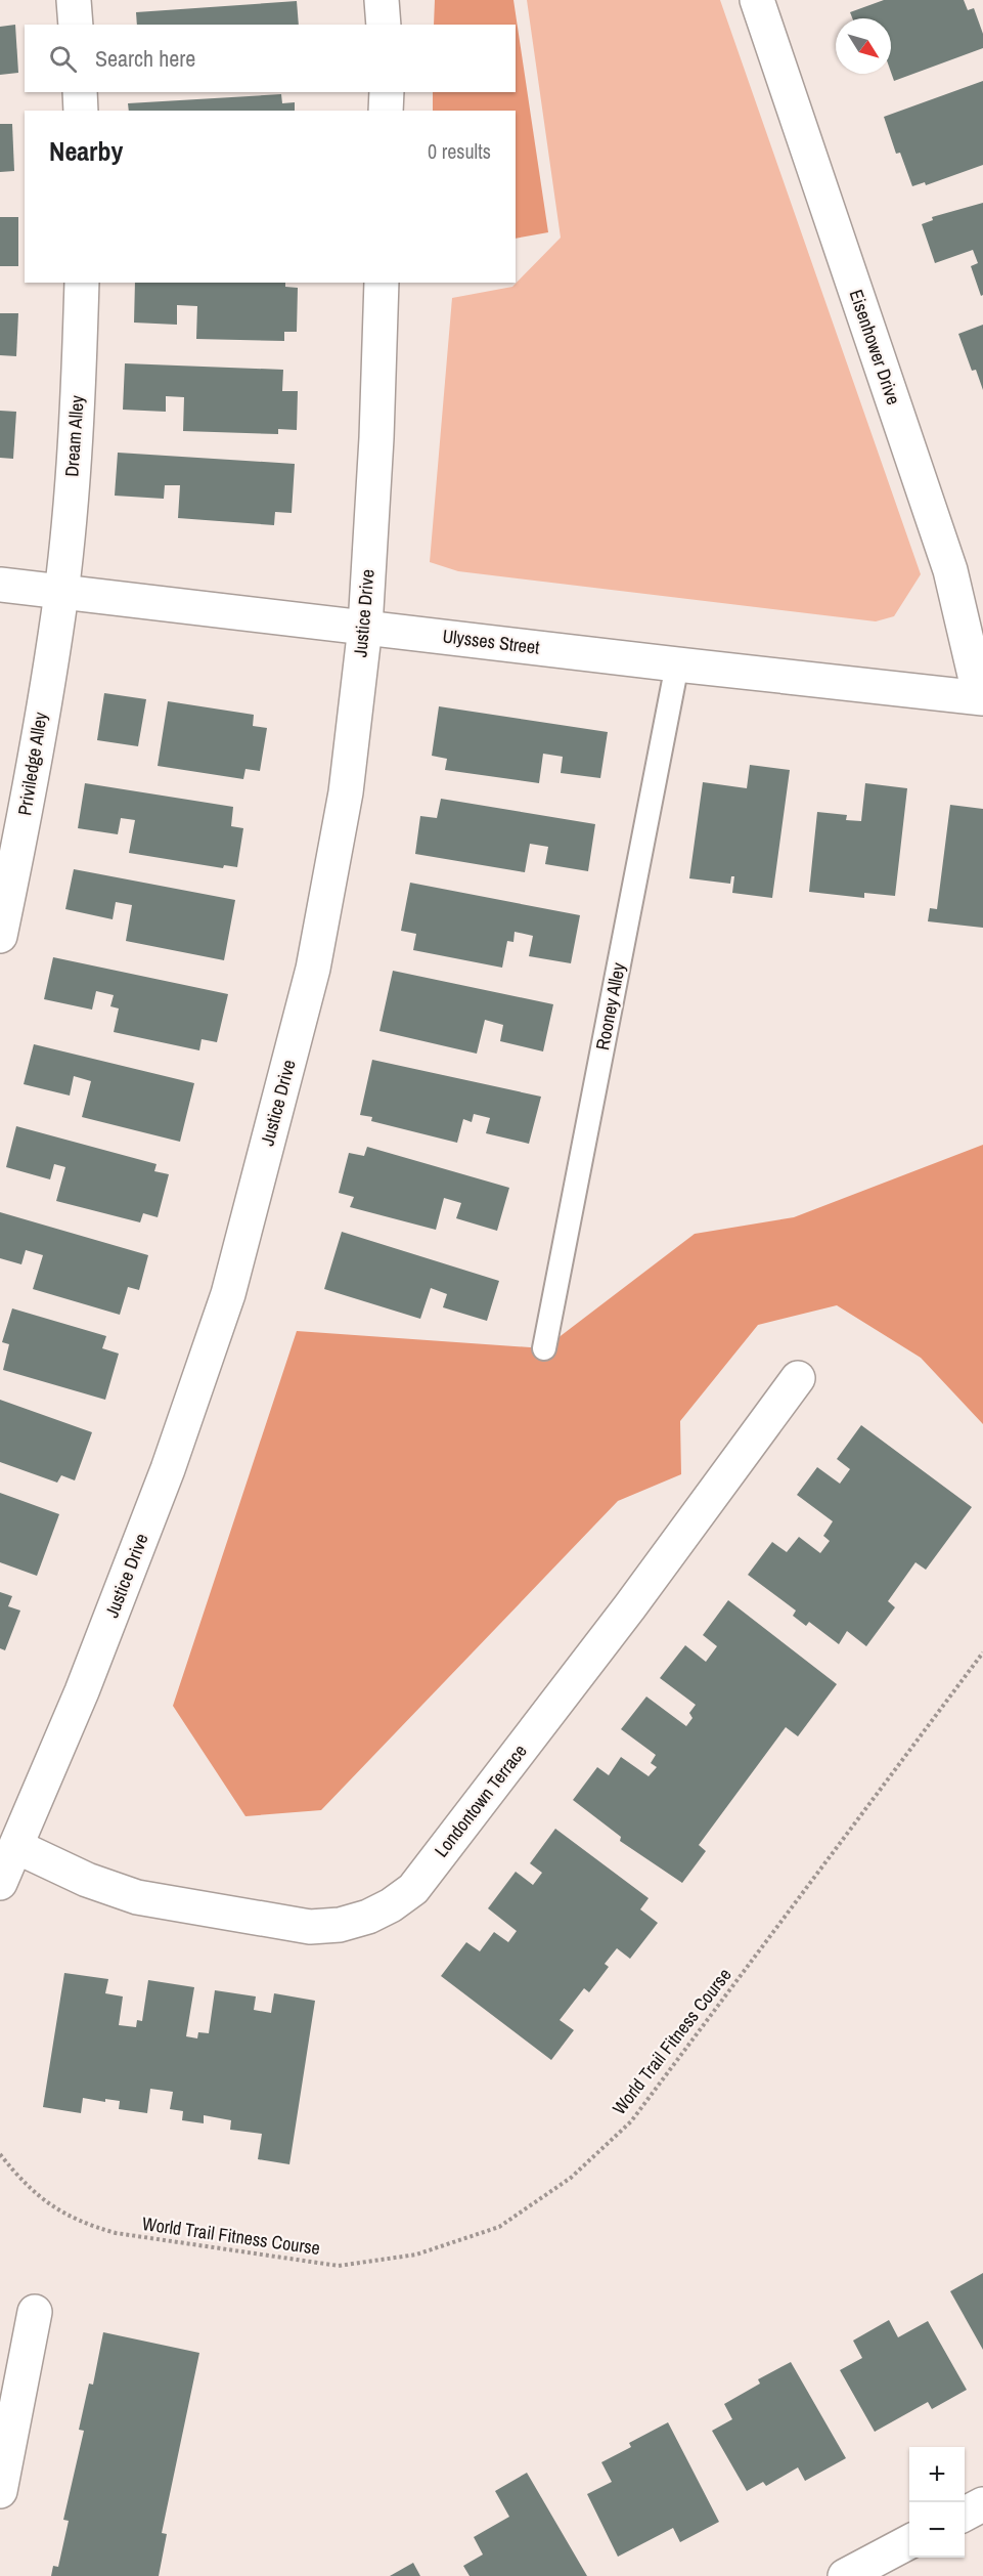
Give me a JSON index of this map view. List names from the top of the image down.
{
  "streets": {
    "street": [
      "Eisenhower Drive",
      "Dream Alley",
      "Justice Drive",
      "Ulysses Street",
      "Priviledge Alley",
      "Londontown Terrace"
    ],
    "lane": ["Rooney Alley"],
    "path": ["World Trail Fitness Course"]
  },
  "crossings": [
    ["Eisenhower Drive", "Ulysses Street"],
    ["Dream Alley", "Ulysses Street"],
    ["Dream Alley", "Priviledge Alley"],
    ["Justice Drive", "Ulysses Street"],
    ["Justice Drive", "Londontown Terrace"],
    ["Ulysses Street", "Priviledge Alley"],
    ["Ulysses Street", "Rooney Alley"]
  ],
  "north": "bottom right",
  "page": {
    "search": "Search here",
    "heading": ["Nearby", "0 results"],
    "map_buttons": ["+", "−"]
  }
}
